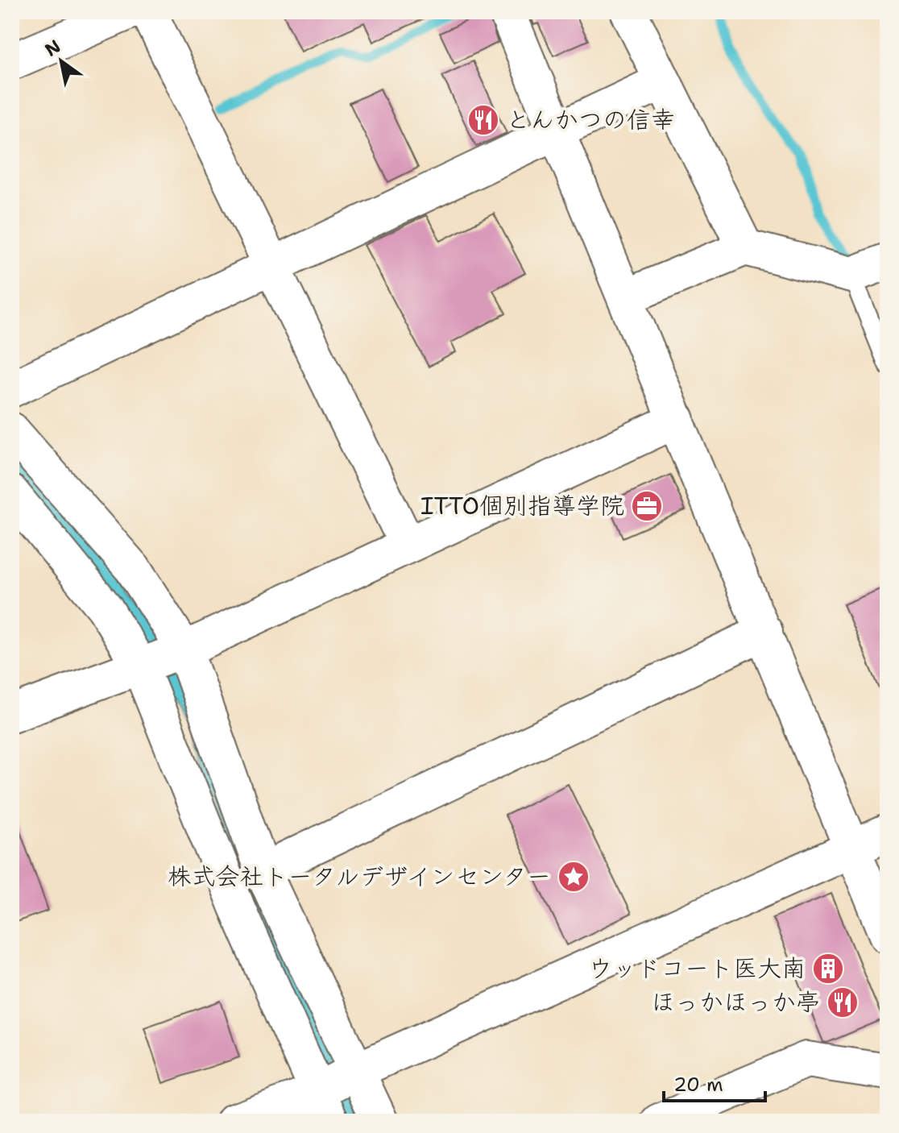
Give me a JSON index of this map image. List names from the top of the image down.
{
  "places": {
    "restaurant": ["とんかつの信幸", "ほっかほっか亭"],
    "office": ["ITTO個別指導学院"],
    "place": ["株式会社トータルデザインセンター"],
    "building": ["ウッドコート医大南"]
  },
  "scale_bar": "20 m",
  "north": "top left"
}
